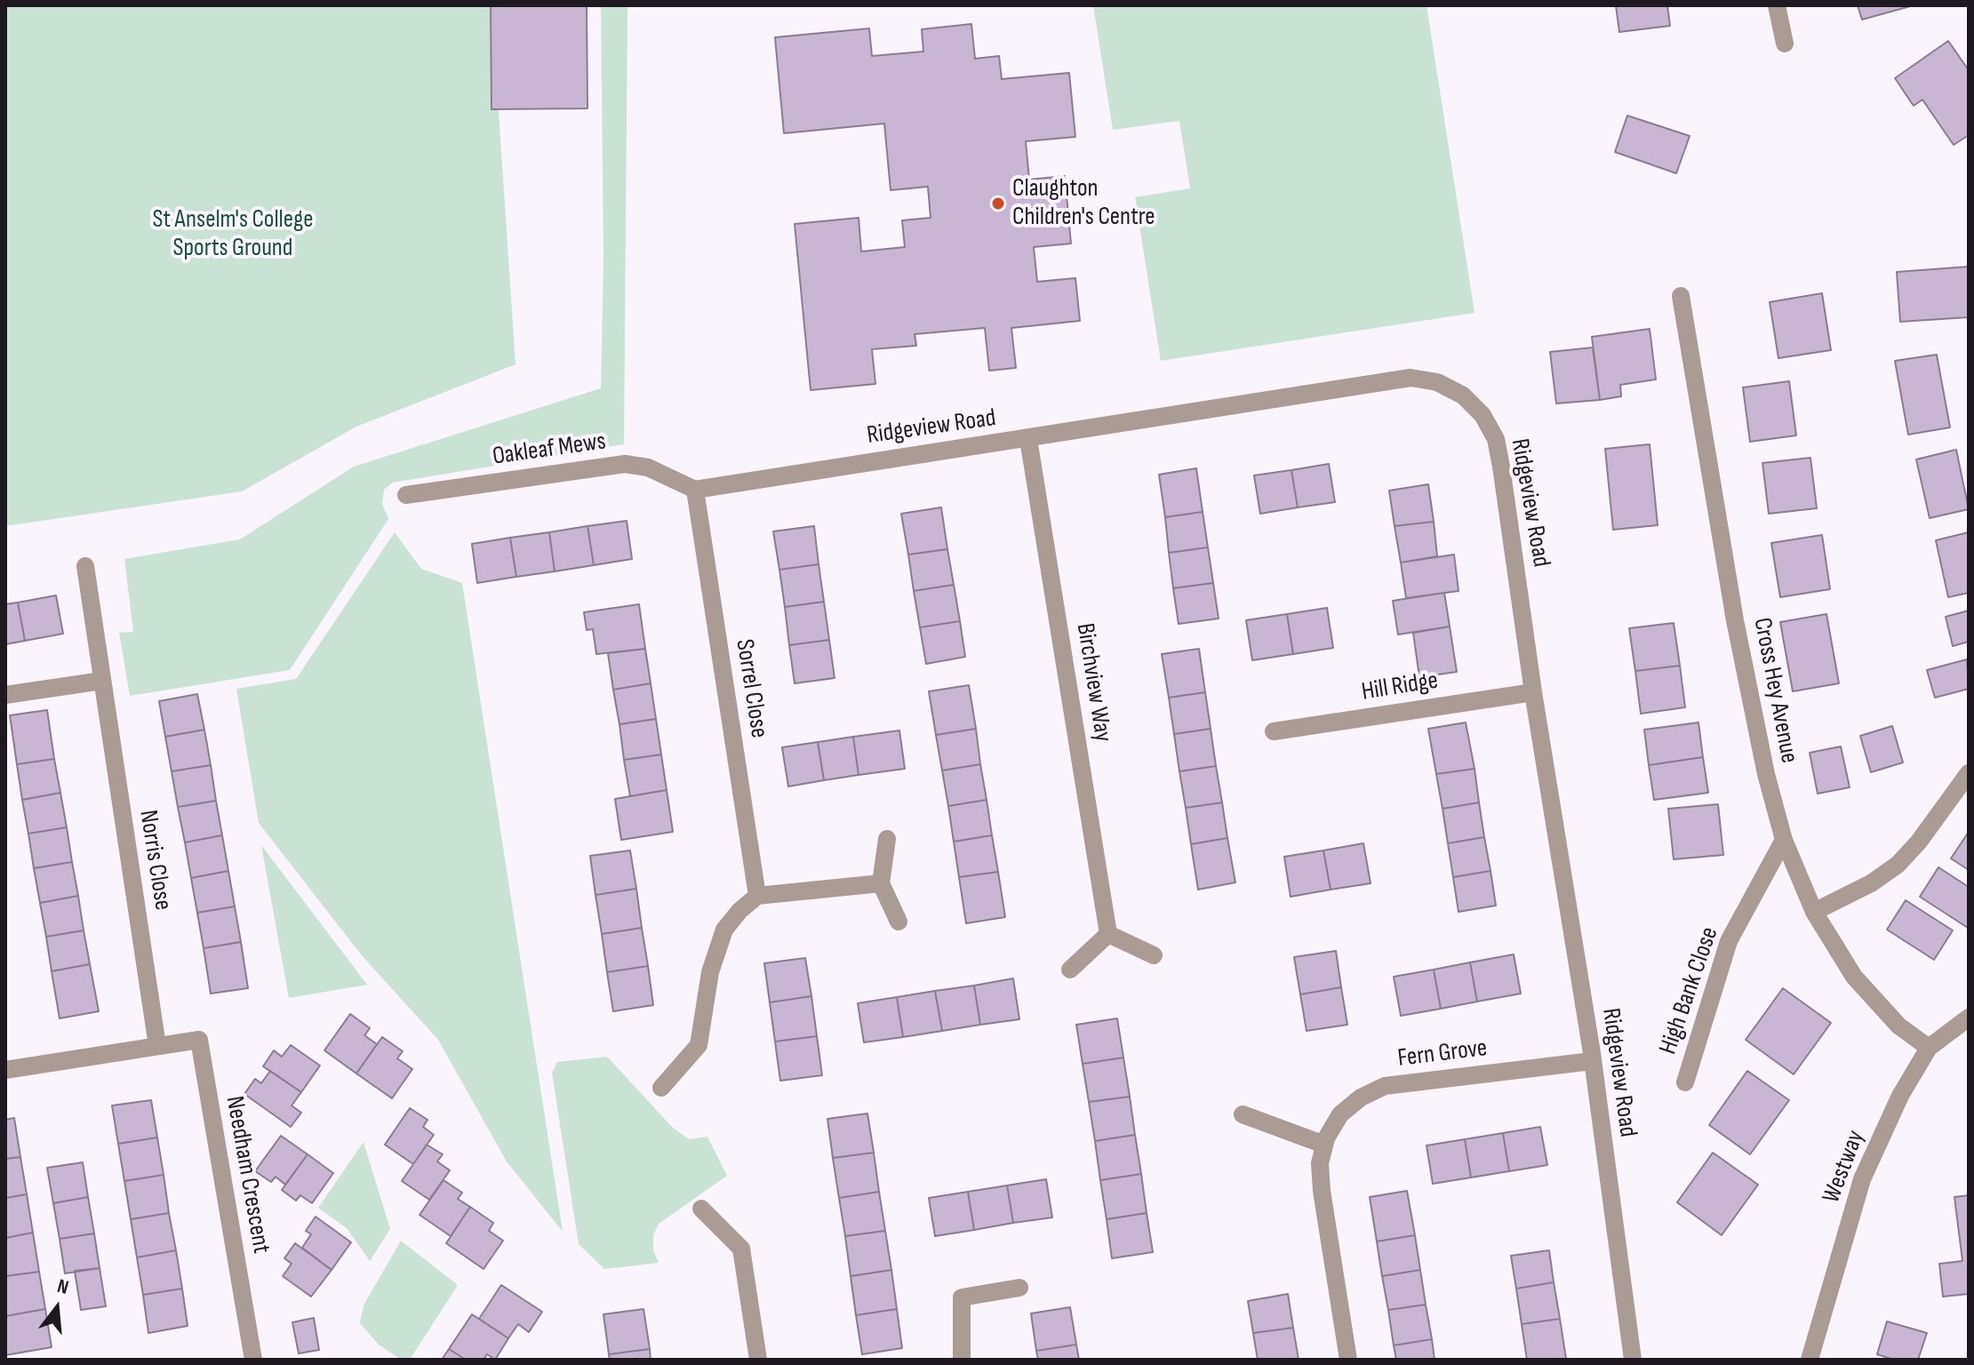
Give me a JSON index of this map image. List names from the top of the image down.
{
  "streets": {
    "street": [
      "Ridgeview Road",
      "Oakleaf Mews",
      "Birchview Way",
      "Hill Ridge",
      "Sorrel Close",
      "Cross Hey Avenue",
      "Norris Close",
      "High Bank Close",
      "Fern Grove",
      "Westway",
      "Needham Crescent"
    ]
  },
  "crossings": [
    ["Ridgeview Road", "Oakleaf Mews"],
    ["Ridgeview Road", "Birchview Way"],
    ["Ridgeview Road", "Hill Ridge"],
    ["Ridgeview Road", "Sorrel Close"],
    ["Ridgeview Road", "Fern Grove"],
    ["Oakleaf Mews", "Sorrel Close"],
    ["Cross Hey Avenue", "High Bank Close"],
    ["Cross Hey Avenue", "Westway"],
    ["Norris Close", "Needham Crescent"]
  ],
  "parks": ["St Anselm's College Sports Ground"],
  "places": ["Claughton Children's Centre"],
  "north": "top"
}
